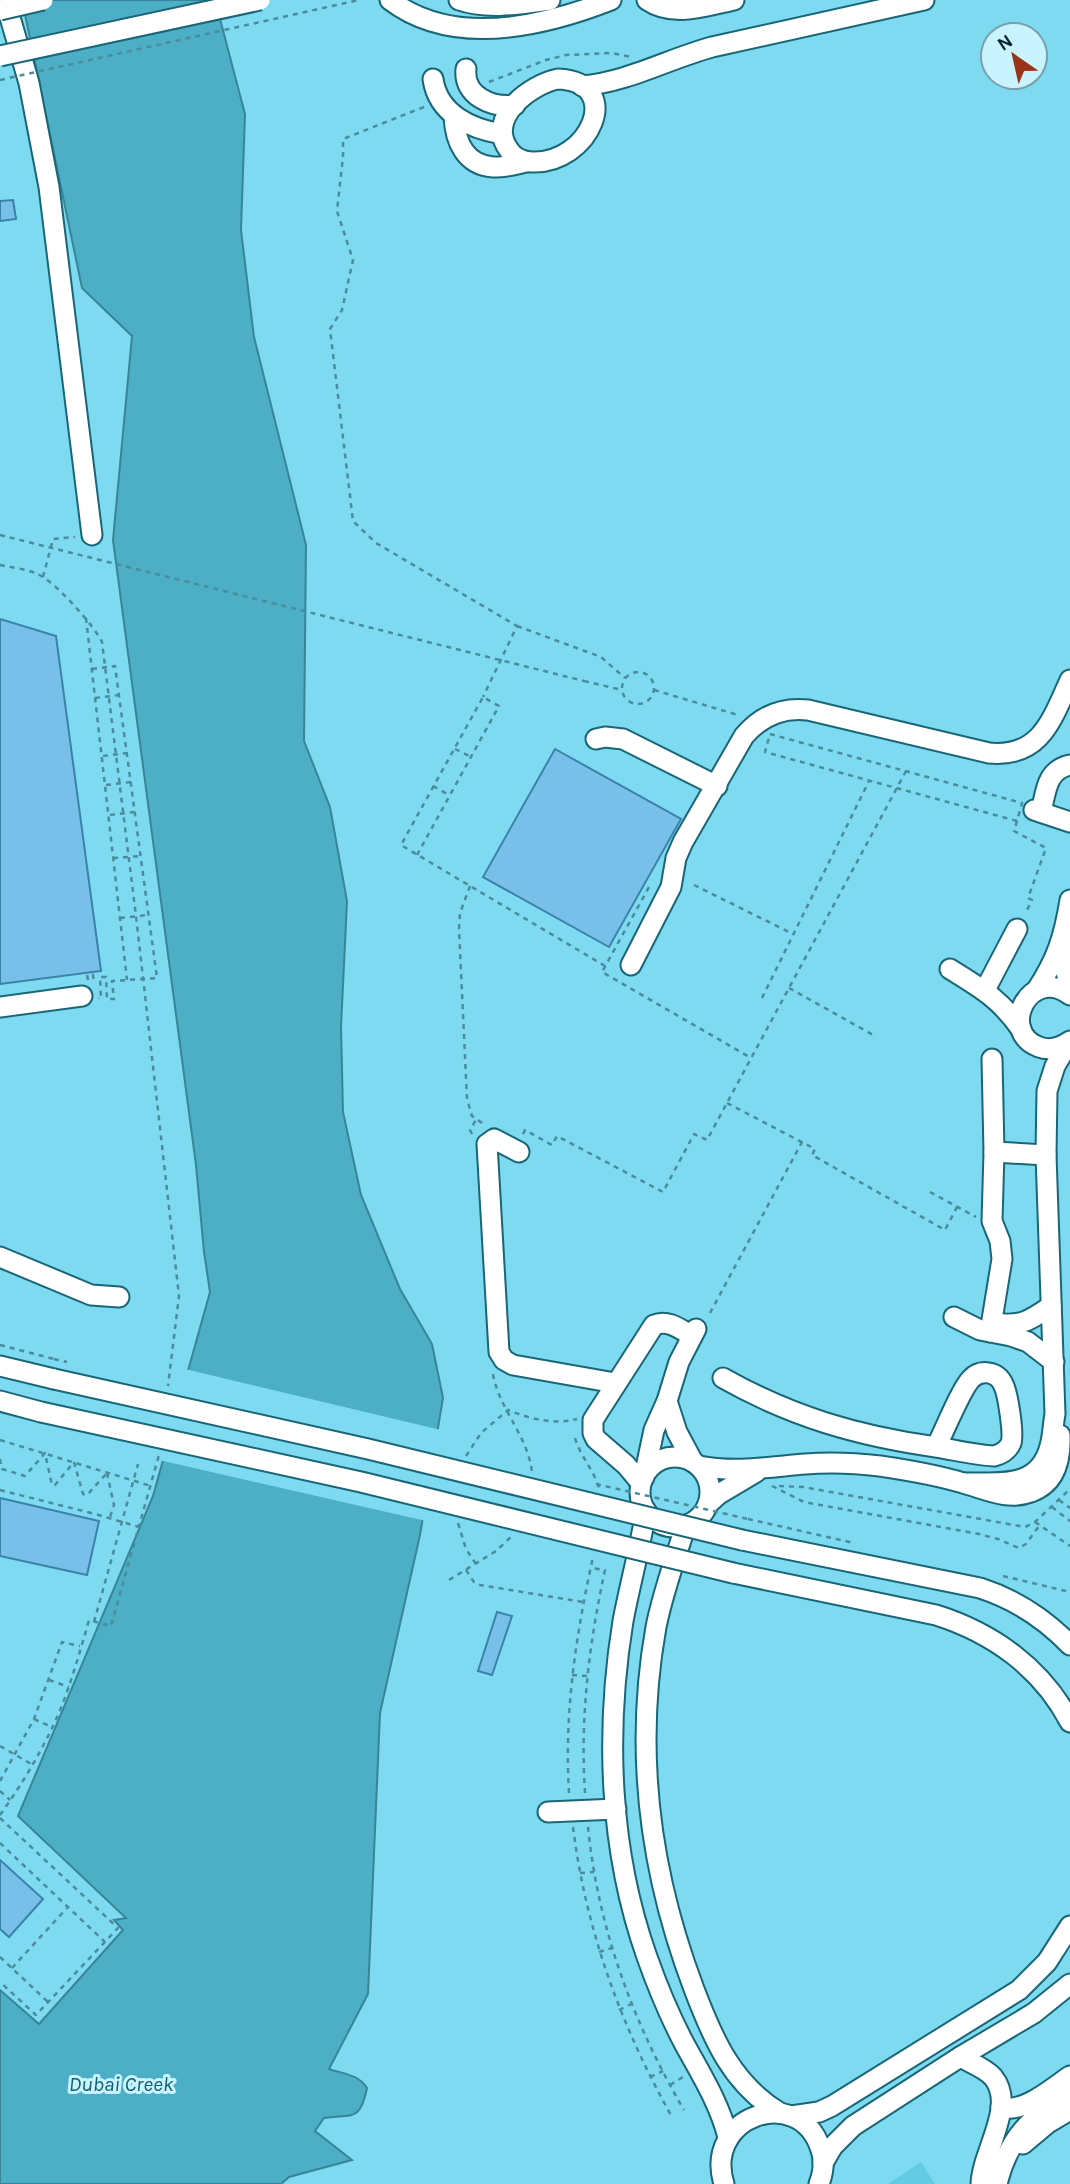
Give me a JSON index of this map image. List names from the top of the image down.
{
  "water": ["Dubai Creek"],
  "north": "top left"
}
